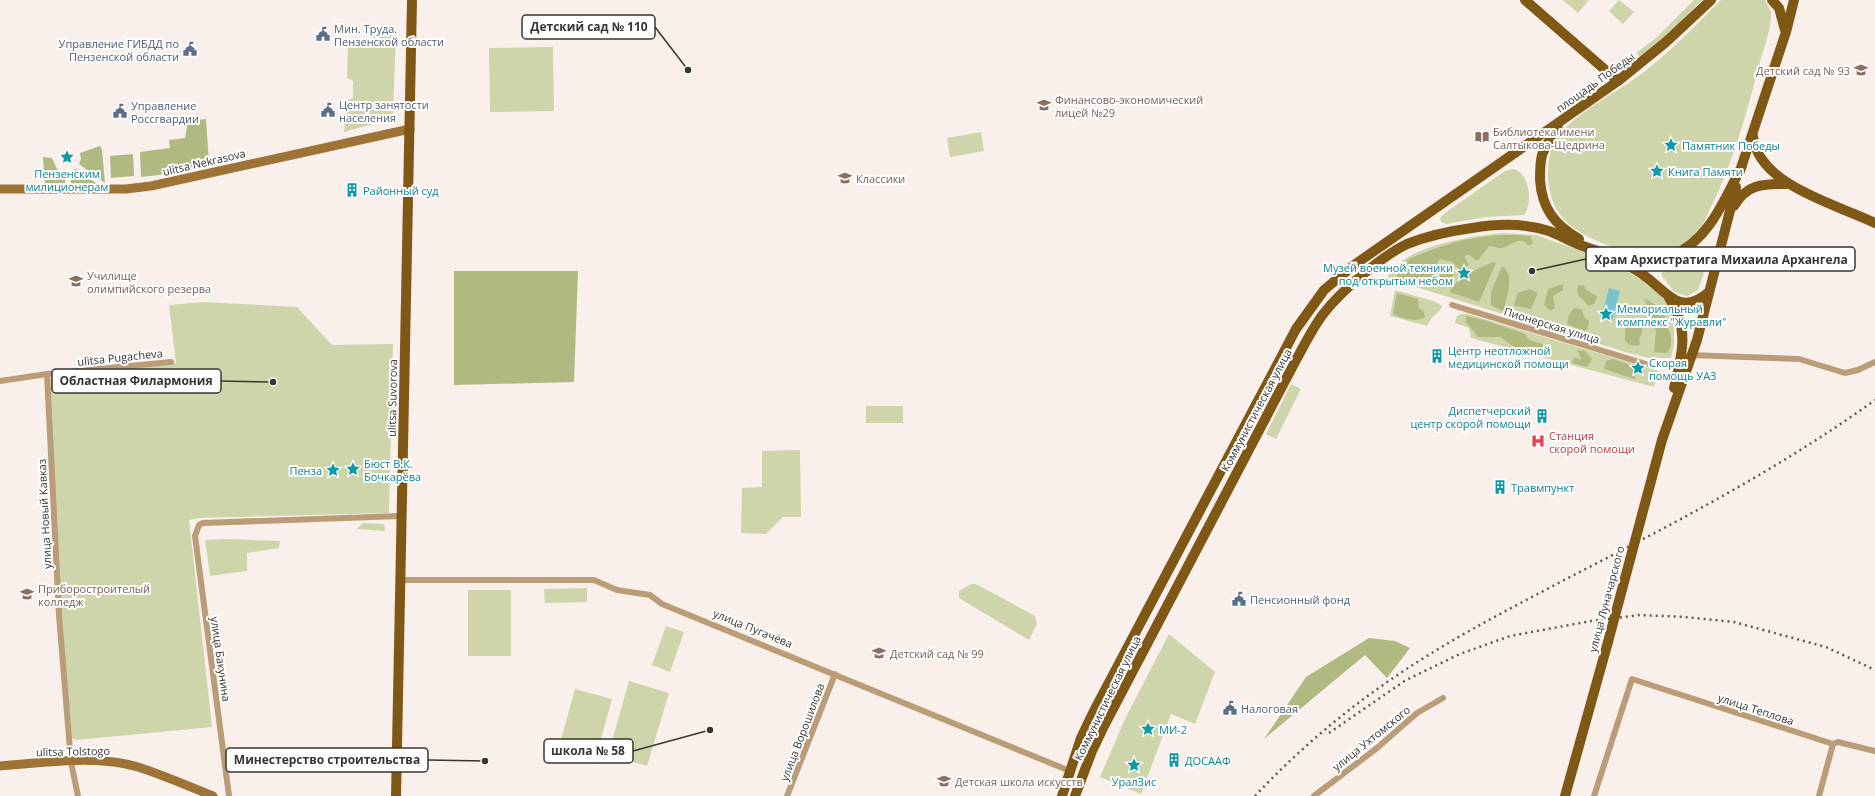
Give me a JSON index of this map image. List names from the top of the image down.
{
  "streets": {
    "main road": [
      "площадь Победы",
      "ulitsa Nekrasova",
      "ulitsa Suvorova",
      "Коммунистическая улица",
      "улица Луначарского",
      "улица Пугачёва",
      "ulitsa Tolstogo"
    ],
    "street": [
      "Пионерская улица",
      "ulitsa Pugacheva",
      "улица Новый Кавказ",
      "улица Бакунина",
      "улица Теплова",
      "улица Ворошилова",
      "улица Ухтомского"
    ]
  },
  "crossings": [
    ["площадь Победы", "Коммунистическая улица"],
    ["площадь Победы", "улица Луначарского"],
    ["ulitsa Nekrasova", "ulitsa Suvorova"],
    ["ulitsa Pugacheva", "улица Новый Кавказ"],
    ["ulitsa Suvorova", "улица Пугачёва"],
    ["ulitsa Suvorova", "улица Бакунина"],
    ["Коммунистическая улица", "улица Пугачёва"],
    ["улица Новый Кавказ", "ulitsa Tolstogo"],
    ["улица Пугачёва", "улица Ворошилова"]
  ],
  "places": {
    "public building": [
      "Мин. Труда. Пензенской области",
      "Управление ГИБДД по Пензенской области",
      "Центр занятости населения",
      "Управление Россгвардии",
      "Пенсионный фонд",
      "Налоговая"
    ],
    "other": [
      "Детский сад № 110",
      "Храм Архистратига Михаила Архангела",
      "Областная Филармония",
      "школа № 58",
      "Минестерство строительства"
    ],
    "school or university": [
      "Детский сад № 93",
      "Финансово-экономический лицей №29",
      "Классики",
      "Училище олимпийского резерва",
      "Приборостроителый колледж",
      "Детский сад № 99",
      "Детская школа искусств"
    ],
    "library": ["Библиотека имени Салтыкова-Щедрина"],
    "place": [
      "Памятник Победы",
      "Пензенским милиционерам",
      "Книга Памяти",
      "Музей военной техники под открытым небом",
      "Мемориальный комплекс \"Журавли\"",
      "Скорая помощь УАЗ",
      "Бюст В.К. Бочкарёва",
      "Пенза",
      "МИ-2",
      "УралЗис"
    ],
    "building": [
      "Районный суд",
      "Центр неотложной медицинской помощи",
      "Диспетчерский центр скорой помощи",
      "Травмпункт",
      "ДОСААФ"
    ],
    "hospital": ["Станция скорой помощи"]
  }
}
